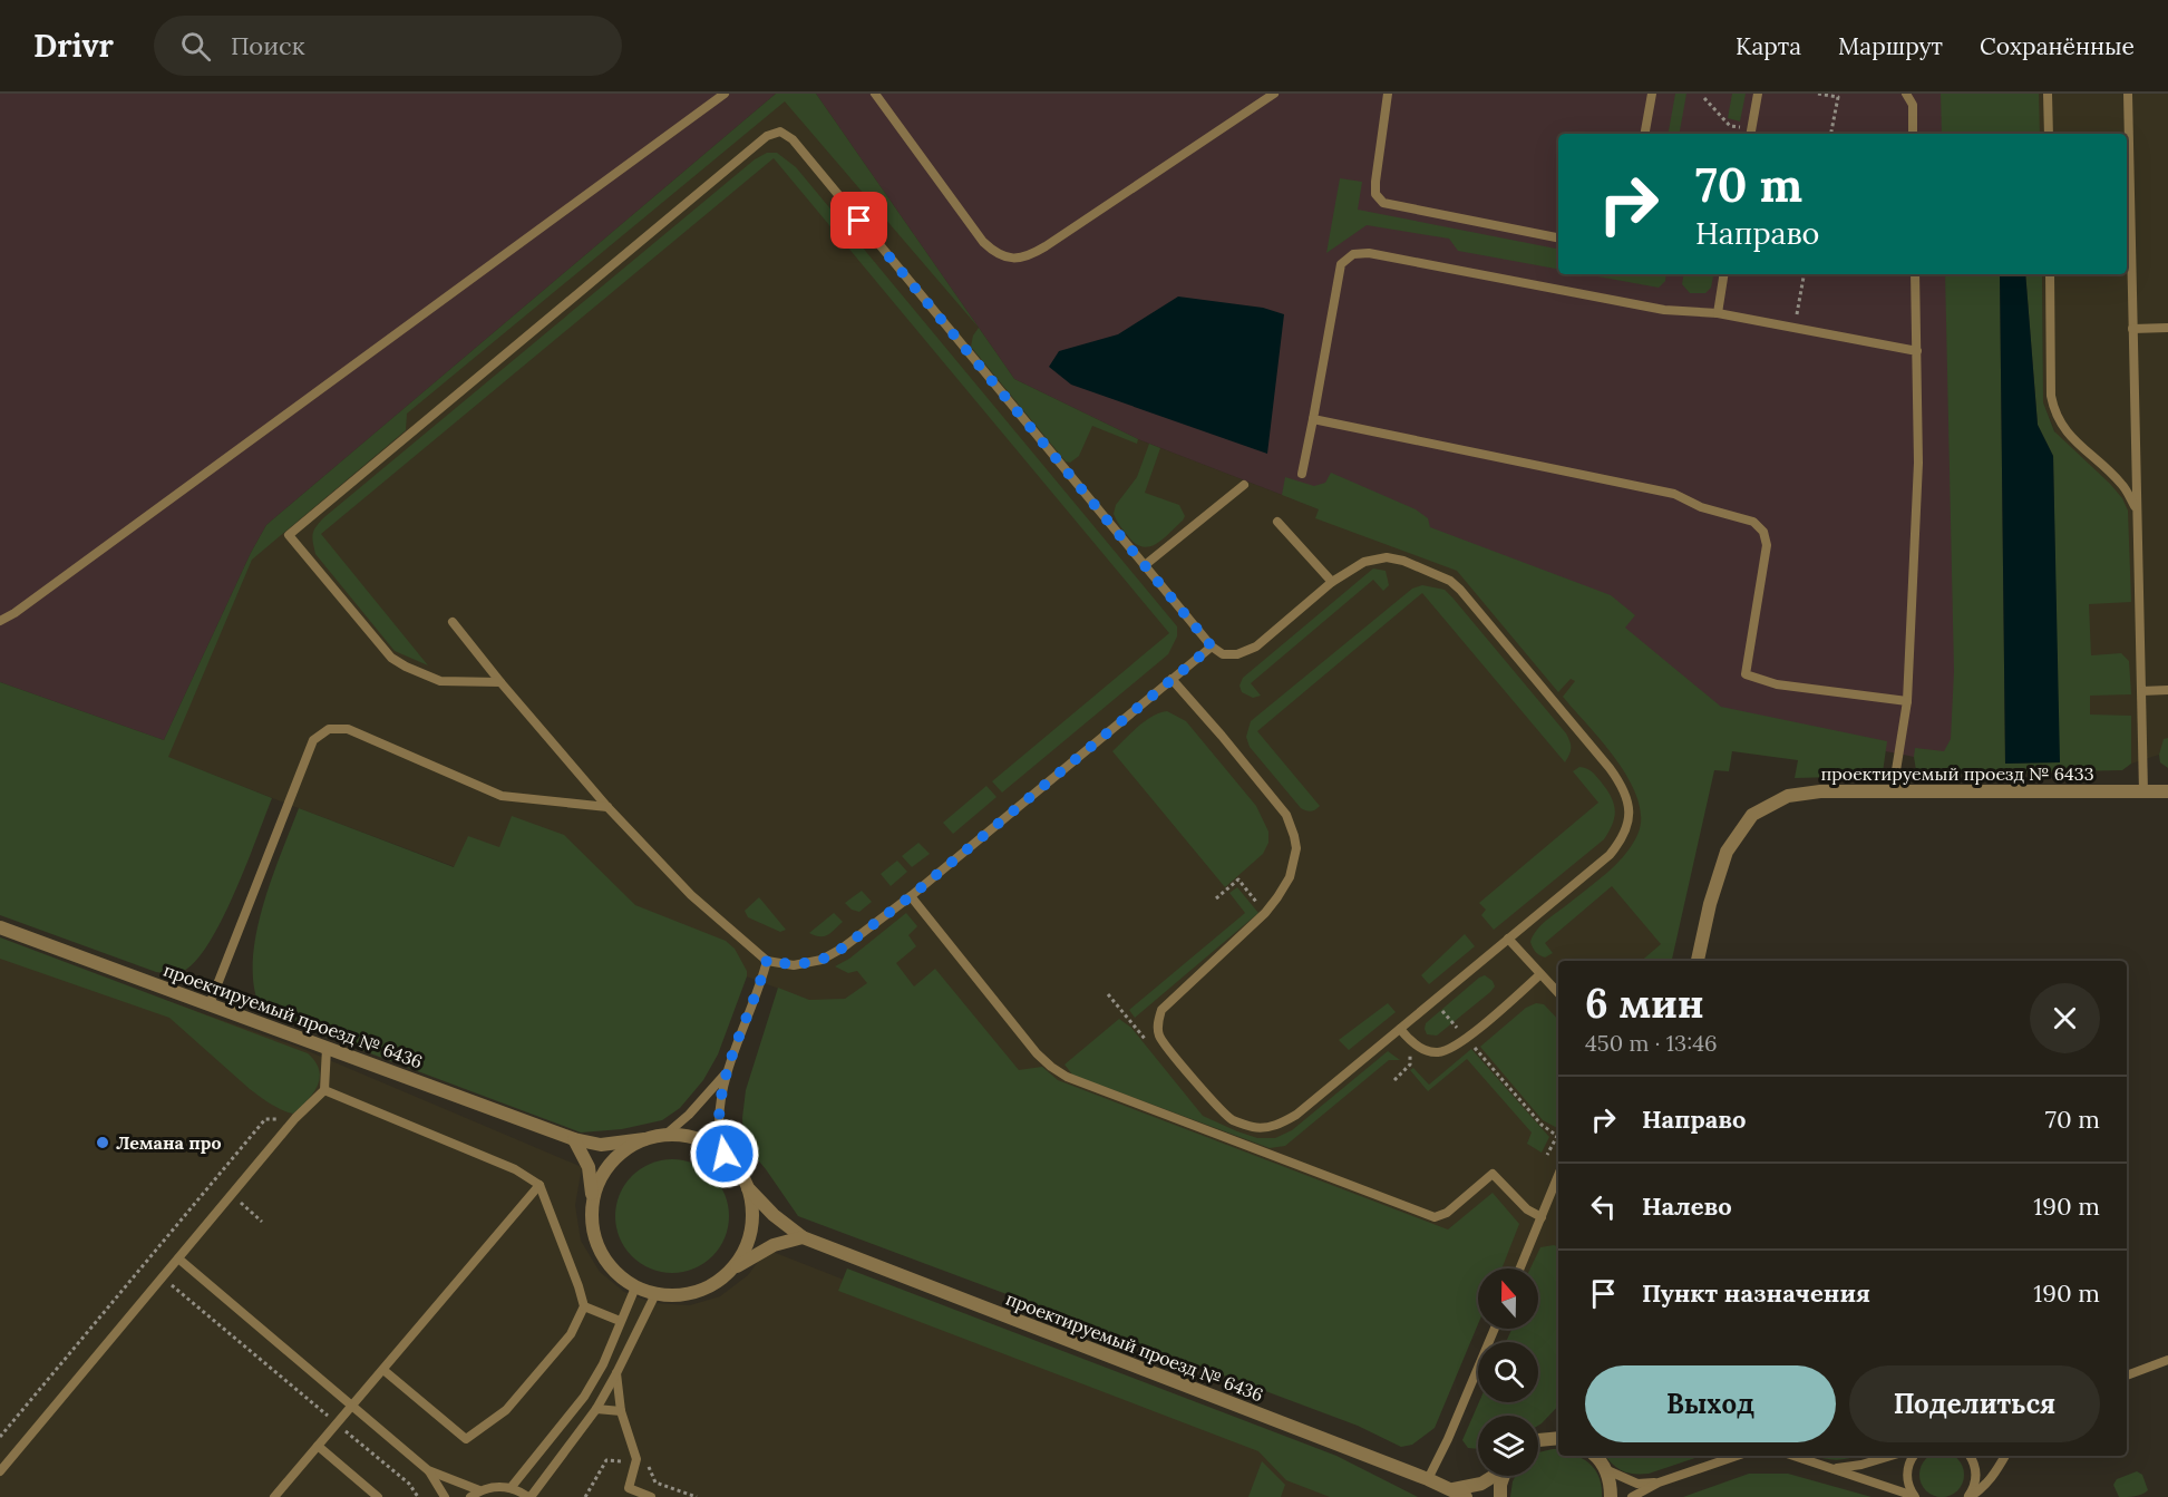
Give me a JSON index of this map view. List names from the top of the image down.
{
  "streets": {
    "street": ["проектируемый проезд № 6433", "проектируемый проезд № 6436"]
  },
  "places": ["Лемана про"],
  "north": "top",
  "page": {
    "header": "Drivr",
    "search": "Поиск",
    "nav": ["Карта", "Маршрут", "Сохранённые"],
    "turn": ["70 m", "Направо"],
    "heading": ["6 мин", "450 m · 13:46"],
    "list": [
      {
        "name": "Направо",
        "value": "70 m"
      },
      {
        "name": "Налево",
        "value": "190 m"
      },
      {
        "name": "Пункт назначения",
        "value": "190 m"
      }
    ],
    "buttons": ["Выход", "Поделиться"]
  }
}
